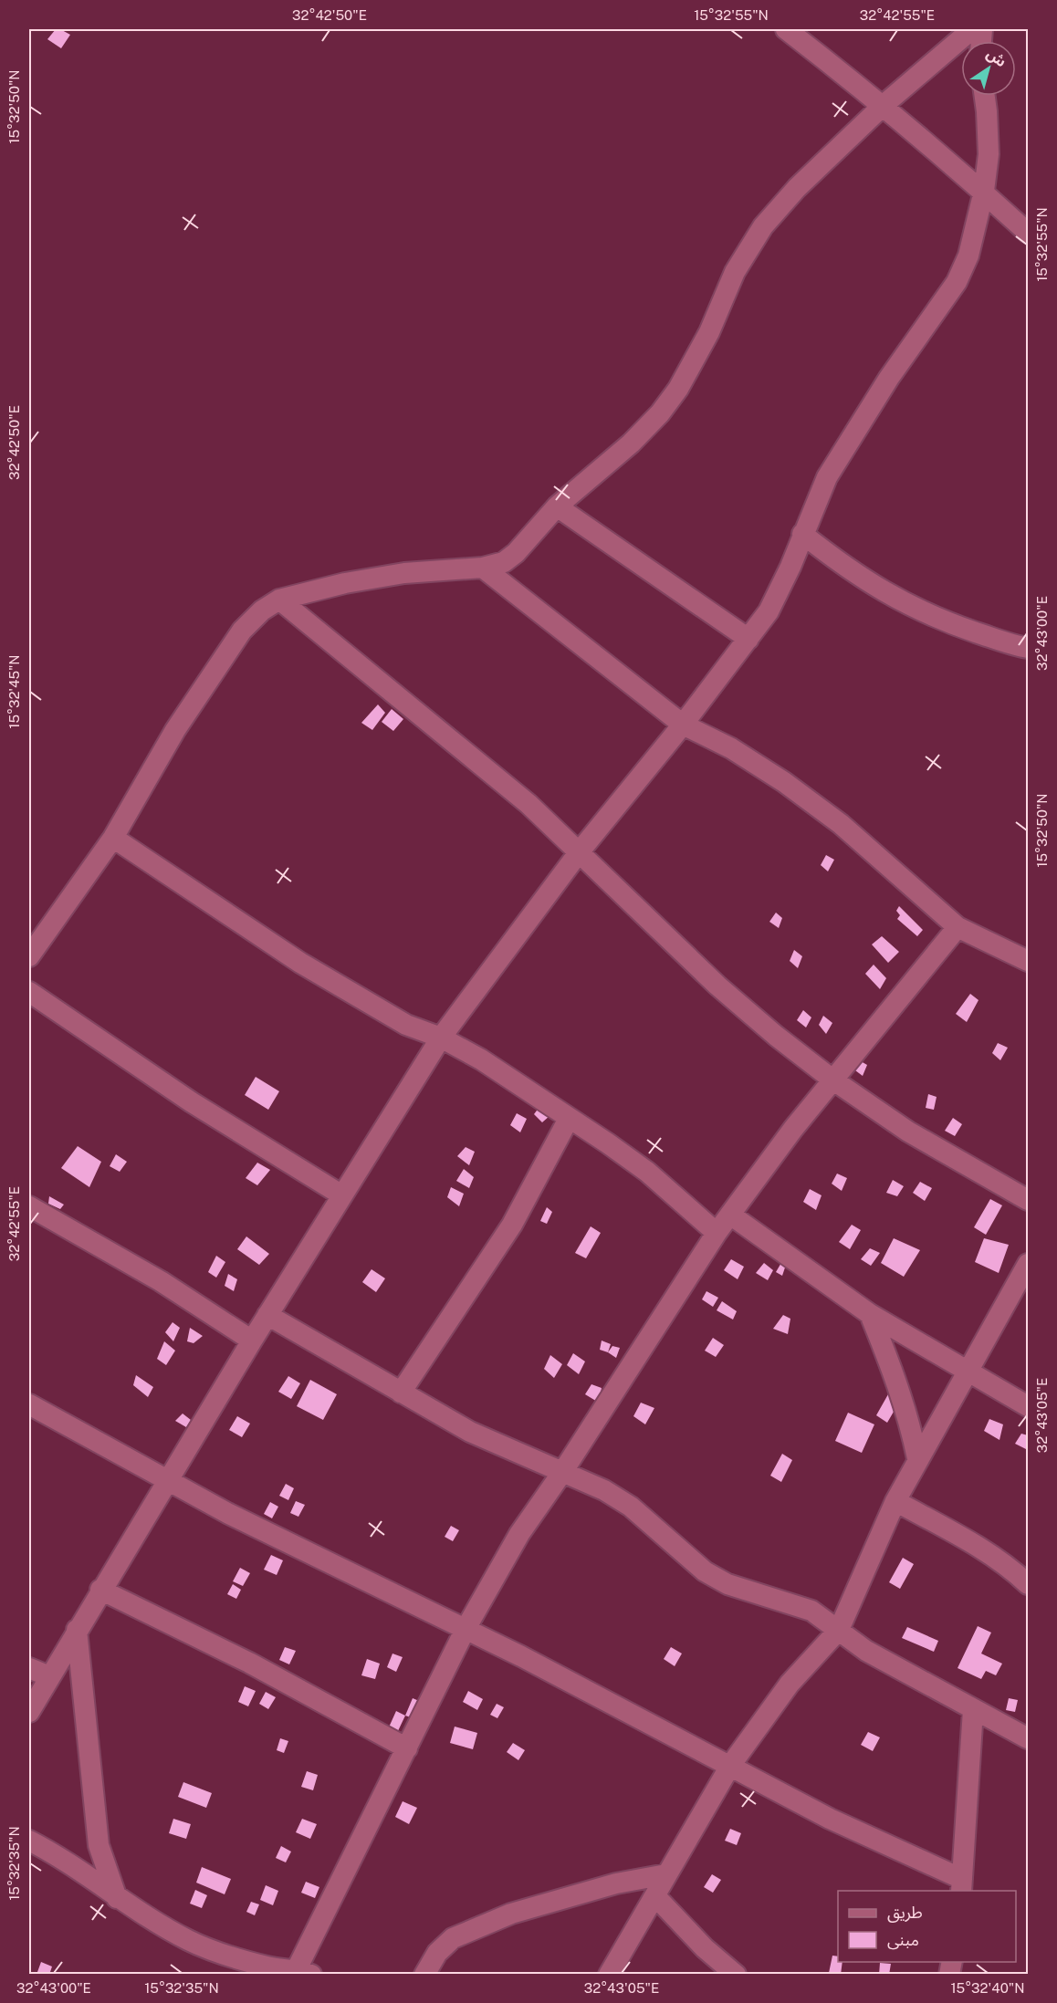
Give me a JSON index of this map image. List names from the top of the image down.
{
  "legend": ["طريق", "مبنى"],
  "north": "top right",
  "coordinates": [
    "32°42'50\"E",
    "15°32'55\"N",
    "32°42'55\"E",
    "15°32'50\"N",
    "32°43'00\"E",
    "15°32'45\"N",
    "32°43'05\"E",
    "15°32'35\"N",
    "15°32'40\"N"
  ]
}
